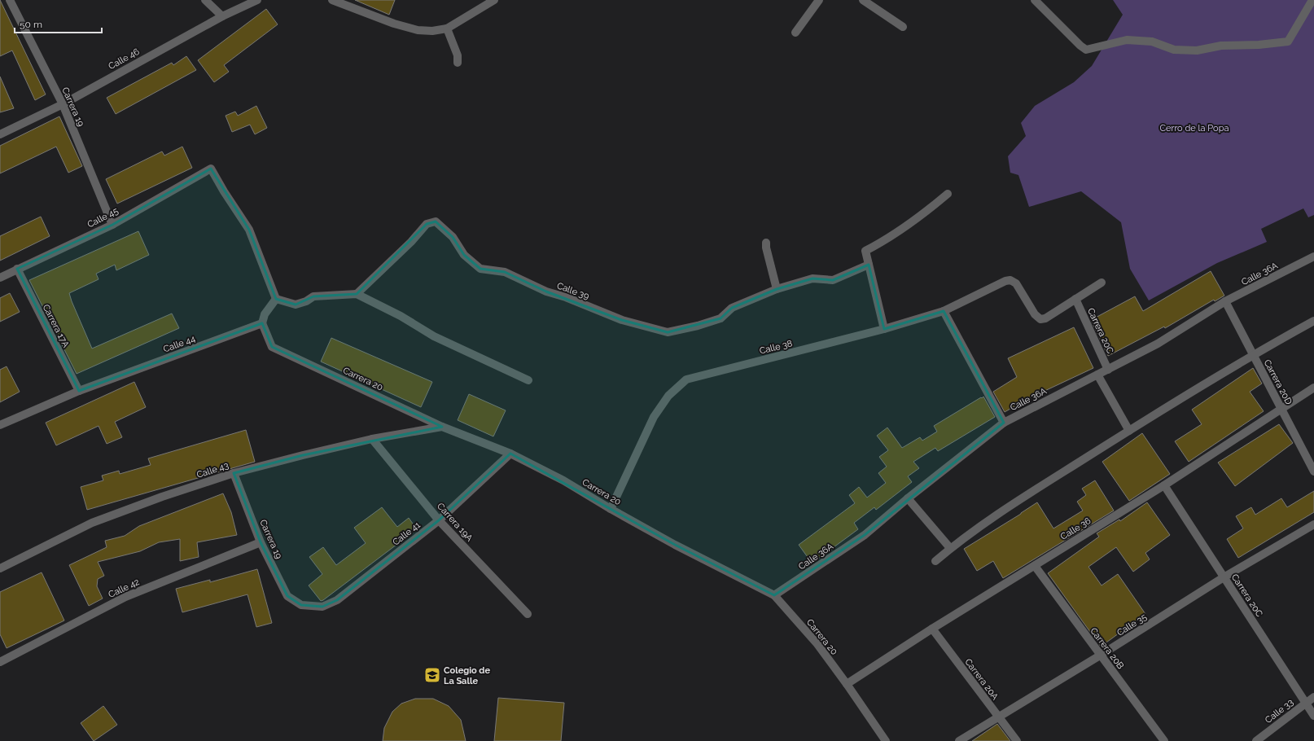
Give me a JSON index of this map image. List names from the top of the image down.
{
  "streets": {
    "street": [
      "Calle 46",
      "Carrera 19",
      "Calle 45",
      "Calle 36A",
      "Calle 39",
      "Carrera 17A",
      "Carrera 20C",
      "Calle 44",
      "Calle 38",
      "Carrera 20",
      "Carrera 20D",
      "Calle 43",
      "Carrera 19A",
      "Calle 36",
      "Calle 41",
      "Calle 42",
      "Calle 35",
      "Carrera 20B",
      "Carrera 20A",
      "Calle 33"
    ]
  },
  "crossings": [
    ["Calle 46", "Carrera 19"],
    ["Carrera 19", "Calle 45"],
    ["Carrera 19", "Calle 43"],
    ["Carrera 19", "Calle 41"],
    ["Carrera 19", "Calle 42"],
    ["Calle 45", "Carrera 17A"],
    ["Calle 36A", "Carrera 20C"],
    ["Calle 36A", "Carrera 20"],
    ["Calle 36A", "Carrera 20D"],
    ["Carrera 17A", "Calle 44"],
    ["Carrera 20C", "Calle 38"],
    ["Carrera 20C", "Calle 36"],
    ["Carrera 20C", "Calle 35"],
    ["Carrera 20C", "Calle 33"],
    ["Calle 44", "Carrera 20"],
    ["Calle 38", "Carrera 20"],
    ["Carrera 20", "Calle 43"],
    ["Carrera 20", "Calle 36"],
    ["Carrera 20", "Calle 41"],
    ["Carrera 20D", "Calle 36"],
    ["Calle 43", "Carrera 19A"],
    ["Carrera 19A", "Calle 41"],
    ["Calle 36", "Carrera 20B"],
    ["Calle 36", "Carrera 20A"],
    ["Calle 35", "Carrera 20B"],
    ["Calle 35", "Carrera 20A"]
  ],
  "parks": ["Cerro de la Popa"],
  "places": {
    "school or university": ["Colegio de La Salle"]
  },
  "scale_bar": "50 m"
}
